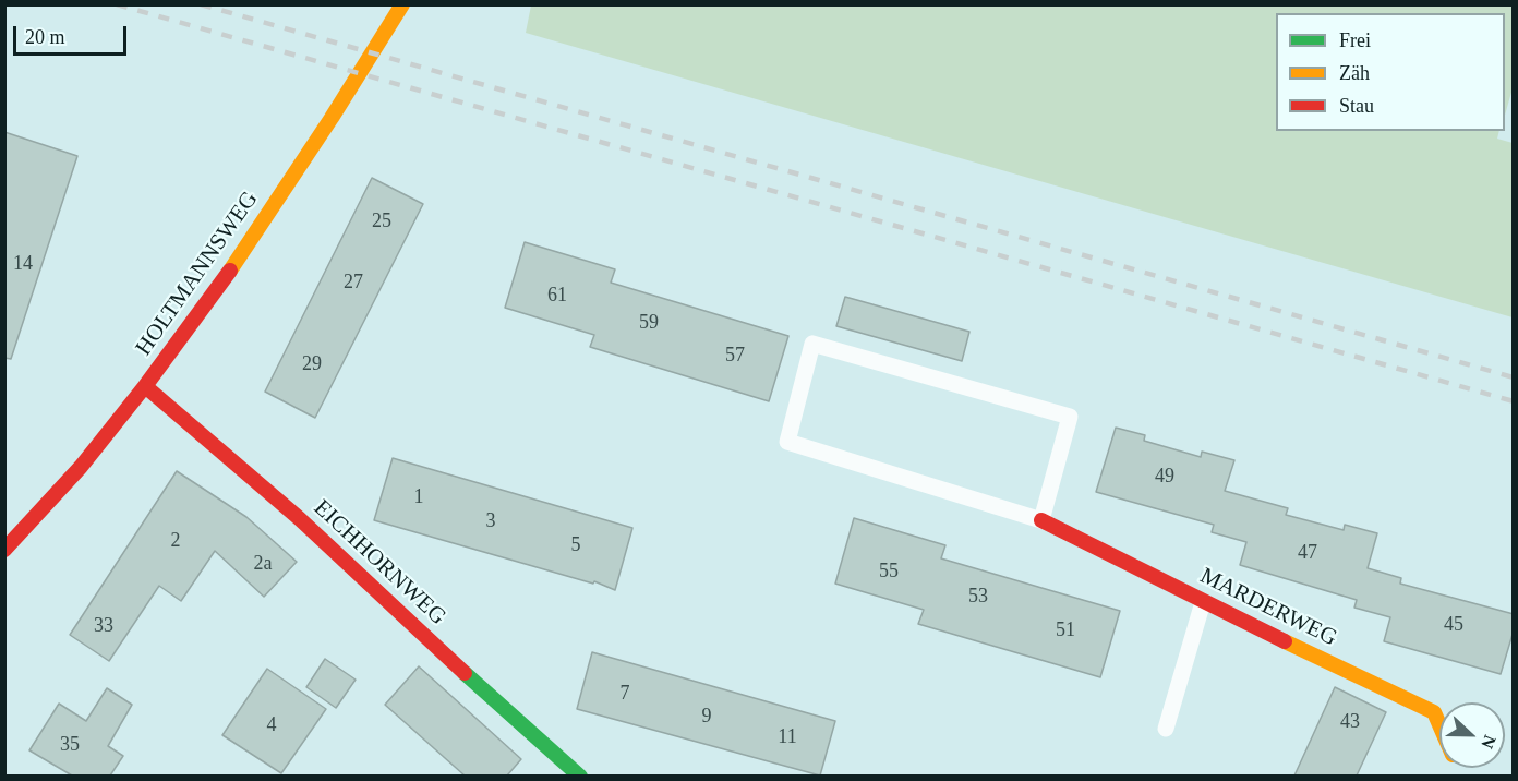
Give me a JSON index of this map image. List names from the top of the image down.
{
  "streets": {
    "street": ["HOLTMANNSWEG", "EICHHORNWEG", "MARDERWEG"]
  },
  "crossings": [
    ["HOLTMANNSWEG", "EICHHORNWEG"]
  ],
  "house_numbers": [
    "25",
    "14",
    "27",
    "61",
    "59",
    "57",
    "29",
    "49",
    "1",
    "3",
    "2",
    "5",
    "47",
    "2a",
    "55",
    "53",
    "45",
    "33",
    "51",
    "7",
    "9",
    "43",
    "4",
    "11",
    "35"
  ],
  "legend": ["Frei", "Zäh", "Stau"],
  "scale_bar": "20 m",
  "north": "right"
}
